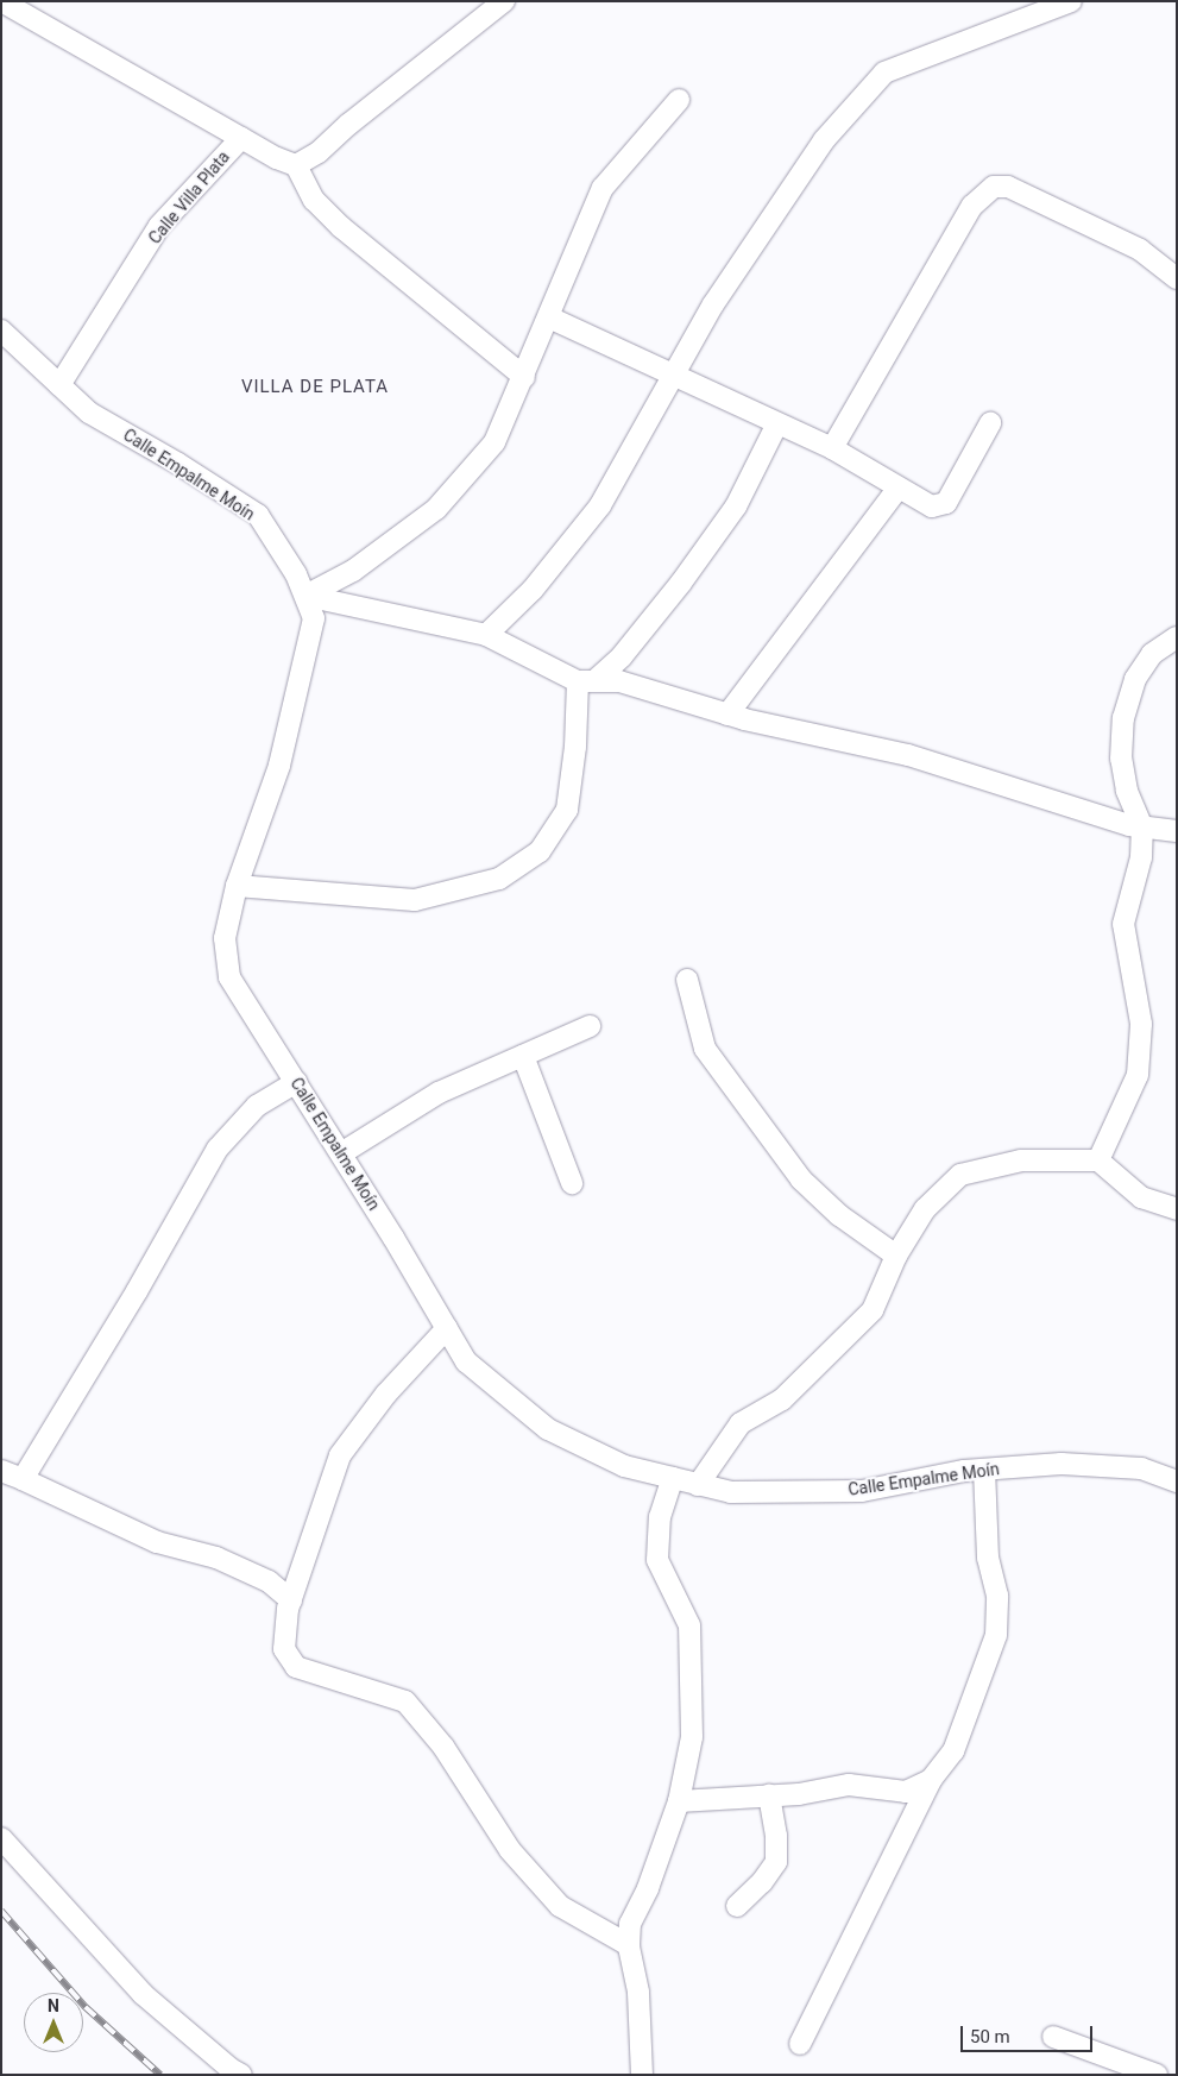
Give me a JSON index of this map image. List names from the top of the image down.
{
  "streets": {
    "street": ["Calle Villa Plata", "Calle Empalme Moín"]
  },
  "crossings": [
    ["Calle Villa Plata", "Calle Empalme Moín"]
  ],
  "districts": ["VILLA DE PLATA"],
  "scale_bar": "50 m",
  "north": "top"
}
